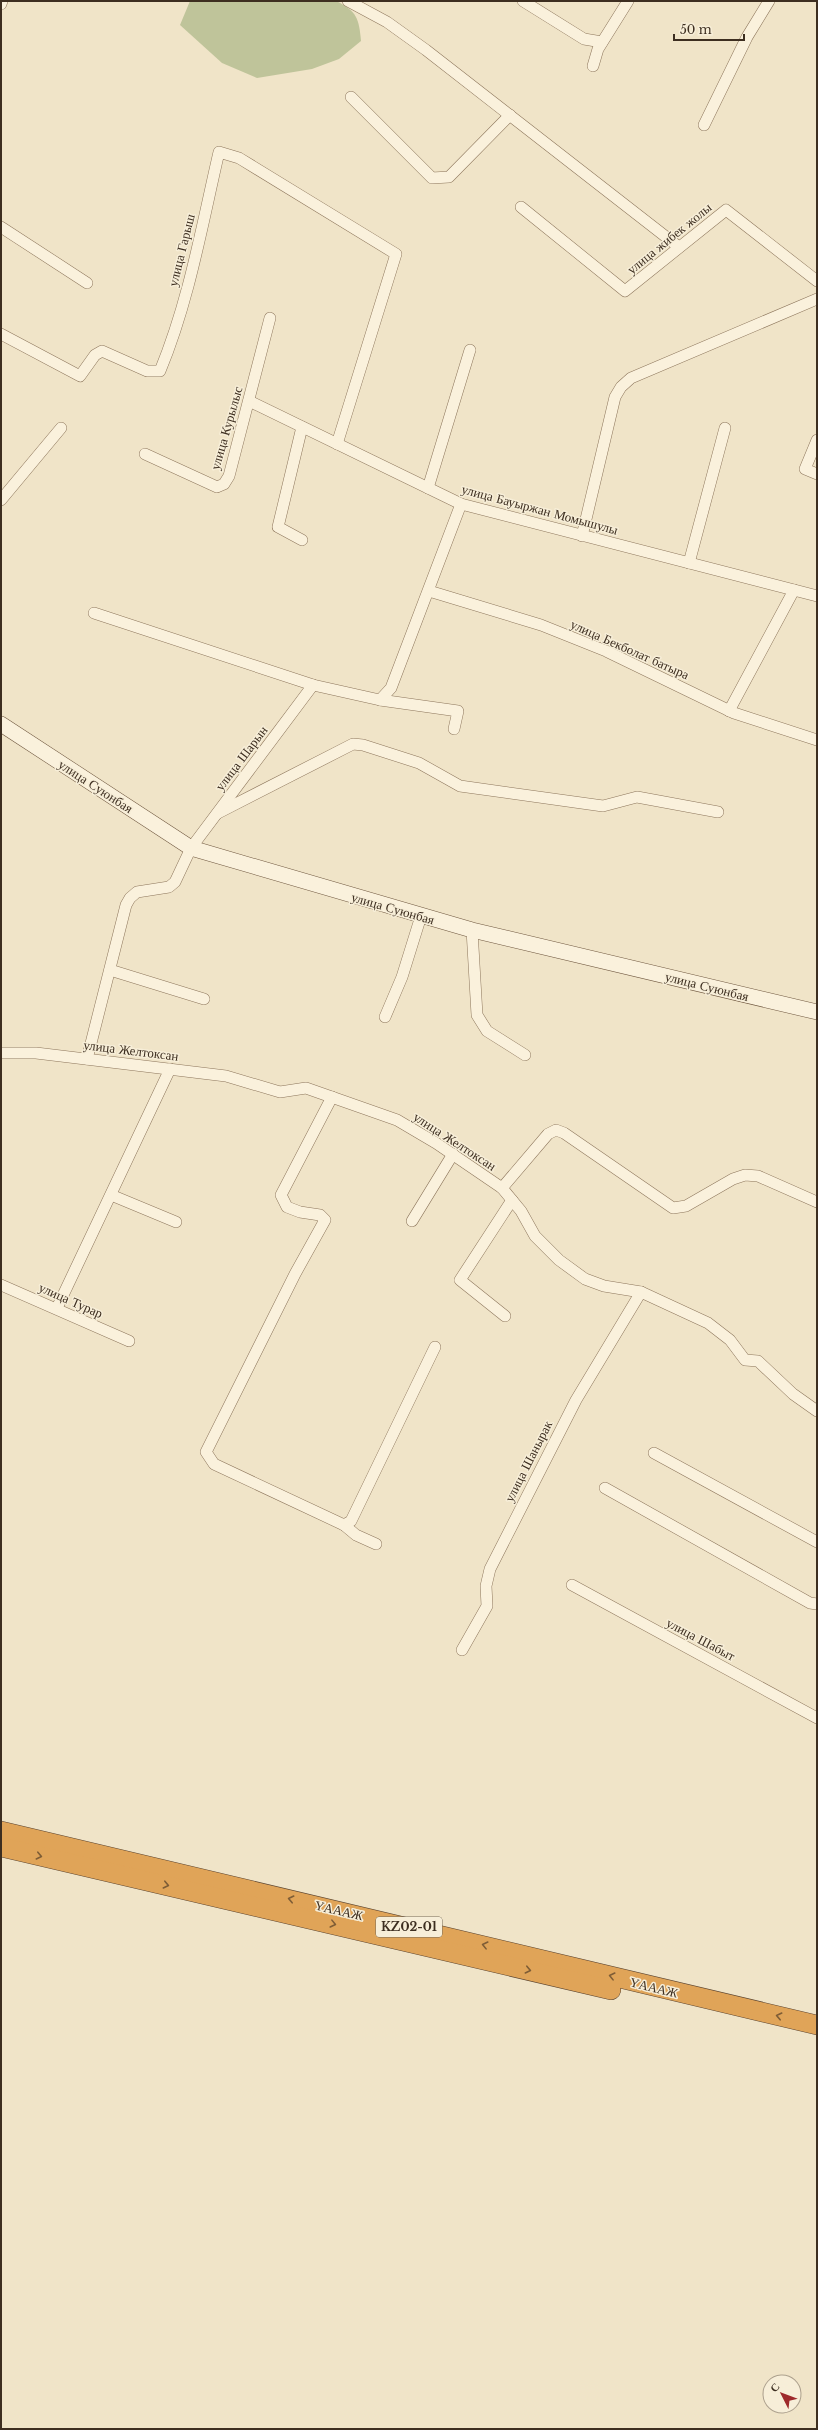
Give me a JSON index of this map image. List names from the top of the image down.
{
  "streets": {
    "highway": ["ҮАААЖ", "KZ02-01"],
    "main road": ["улица Суюнбая"],
    "street": [
      "улица жибек жолы",
      "улица Гарыш",
      "улица Курылыс",
      "улица Бауыржан Момышулы",
      "улица Бекболат батыра",
      "улица Шарын",
      "улица Желтоксан",
      "улица Турар",
      "улица Шанырак",
      "улица Шабыт"
    ]
  },
  "crossings": [
    ["улица Гарыш", "улица Бауыржан Момышулы"],
    ["улица Курылыс", "улица Бауыржан Момышулы"],
    ["улица Шарын", "улица Суюнбая"],
    ["улица Желтоксан", "улица Шанырак"]
  ],
  "scale_bar": "50 m",
  "north": "top left"
}
